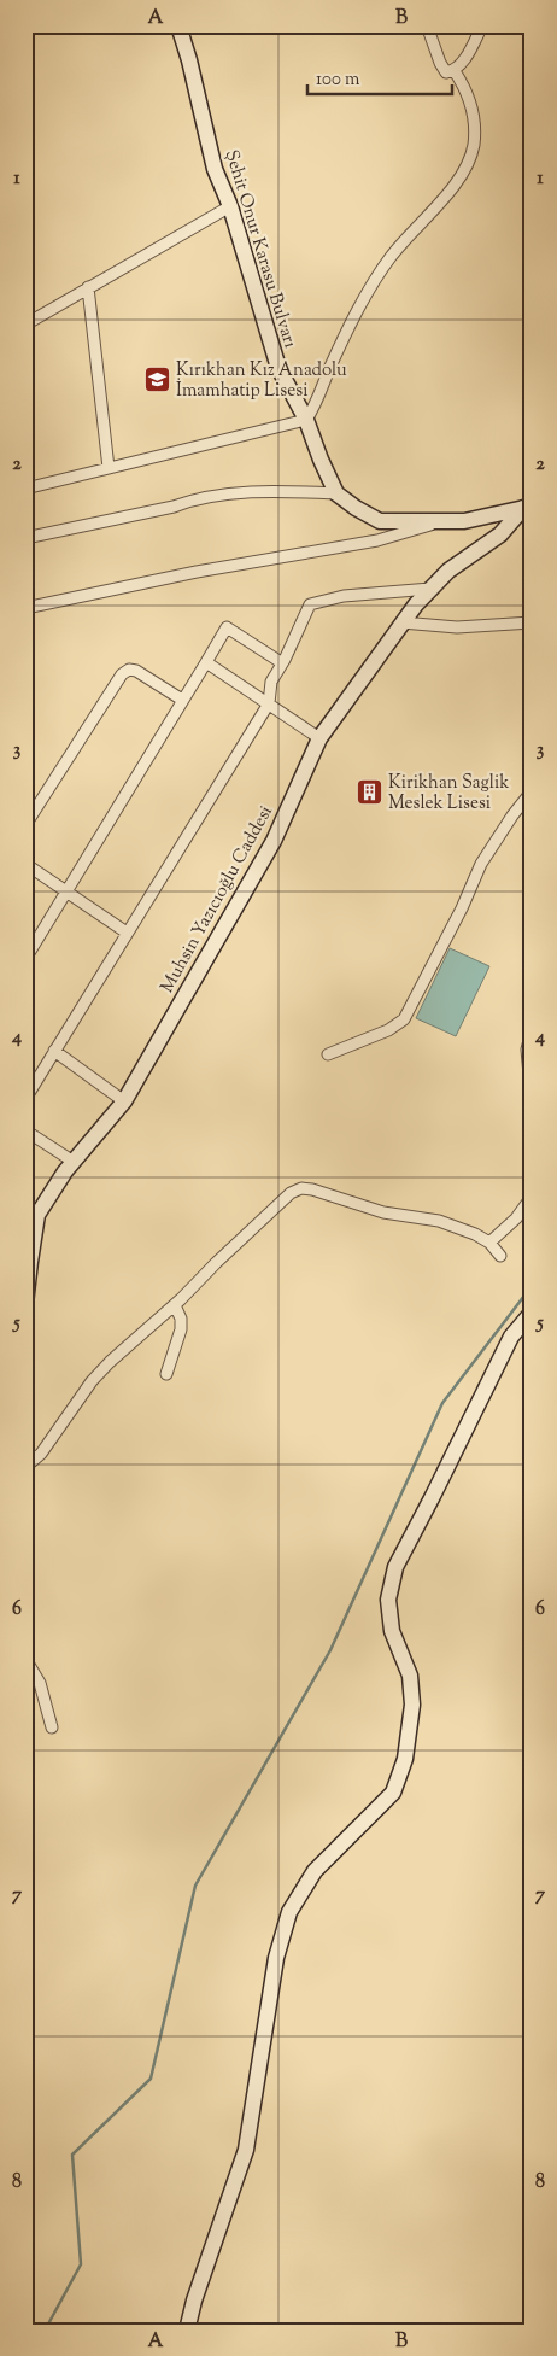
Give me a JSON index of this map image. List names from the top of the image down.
{
  "streets": {
    "street": ["Şehit Onur Karasu Bulvarı", "Muhsin Yazıcıoğlu Caddesi"]
  },
  "crossings": [
    ["Şehit Onur Karasu Bulvarı", "Muhsin Yazıcıoğlu Caddesi"]
  ],
  "places": {
    "school or university": ["Kırıkhan Kız Anadolu İmamhatip Lisesi"],
    "building": ["Kirikhan Saglik Meslek Lisesi"]
  },
  "scale_bar": "100 m",
  "grid": {
    "columns": ["A", "B"],
    "rows": [
      "1",
      "2",
      "3",
      "4",
      "5",
      "6",
      "7",
      "8"
    ]
  }
}
